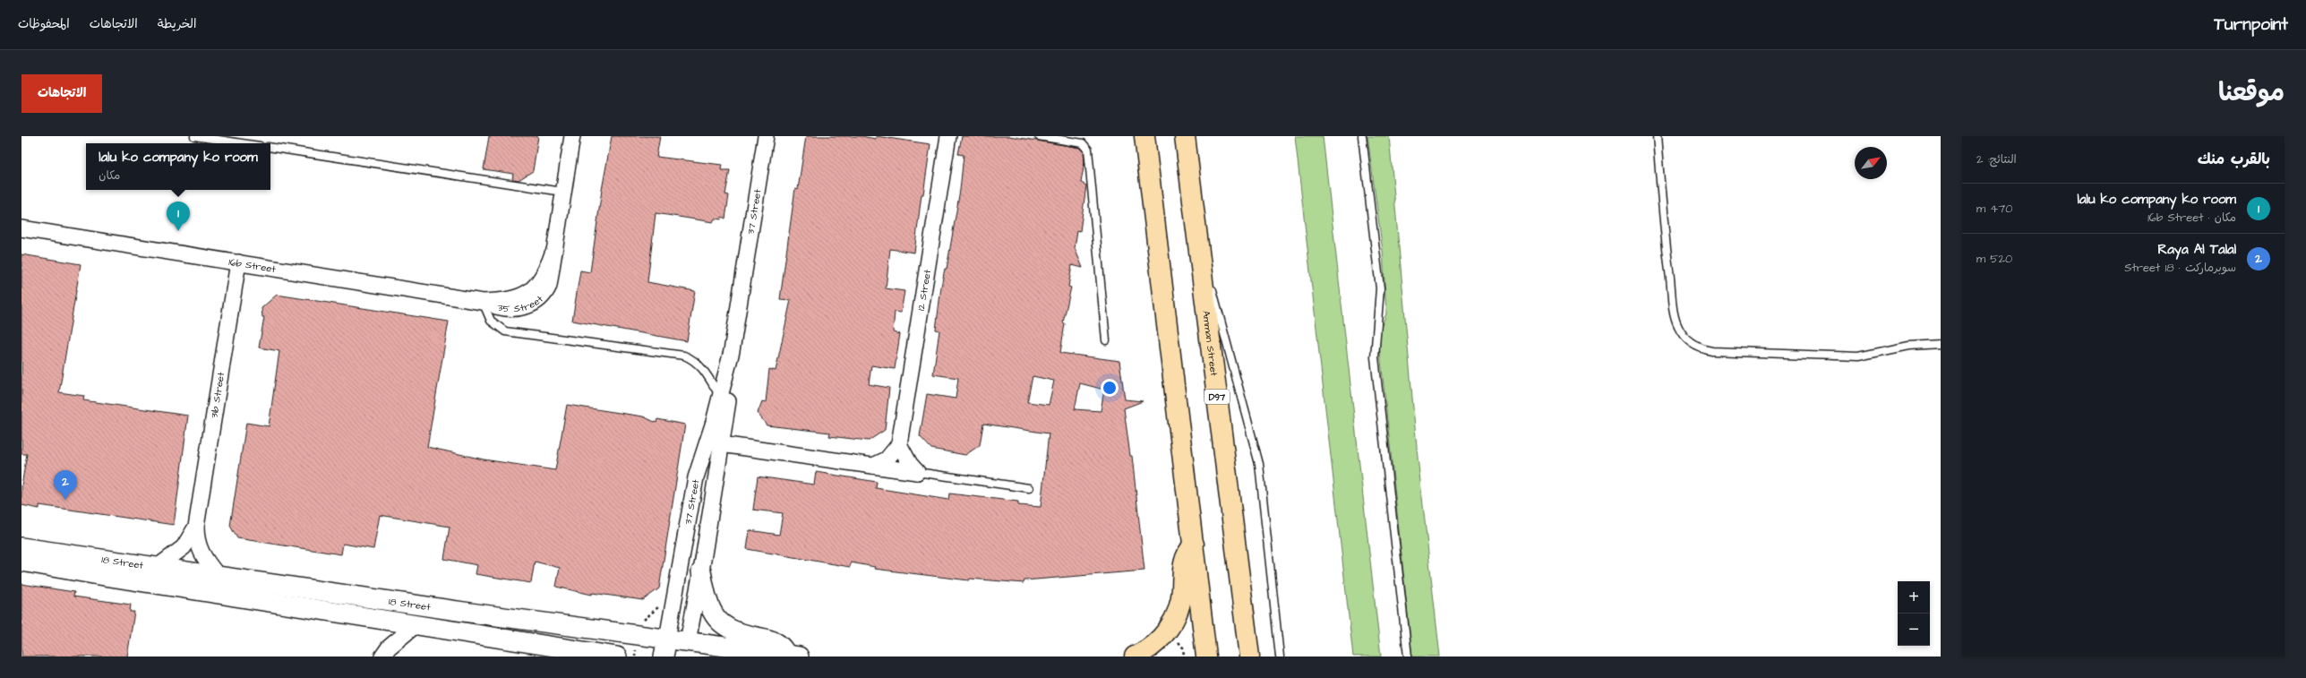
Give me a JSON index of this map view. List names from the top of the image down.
{
  "streets": {
    "main road": ["Amman Street", "D97"],
    "street": [
      "37 Street",
      "16b Street",
      "12 Street",
      "35 Street",
      "31b Street",
      "18 Street"
    ]
  },
  "crossings": [
    ["37 Street", "18 Street"],
    ["16b Street", "35 Street"],
    ["16b Street", "31b Street"],
    ["31b Street", "18 Street"]
  ],
  "north": "top right",
  "page": {
    "header": "Turnpoint",
    "nav": ["الخريطة", "الاتجاهات", "المحفوظات"],
    "title": "موقعنا",
    "buttons": "الاتجاهات",
    "heading": ["بالقرب منك", "النتائج: 2"],
    "popup": ["lalu ko company ko room", "مكان"],
    "list": [
      {
        "mark": "1",
        "name": "lalu ko company ko room",
        "note": "مكان · 16b Street",
        "value": "470 m"
      },
      {
        "mark": "2",
        "name": "Raya Al Talal",
        "note": "سوبرماركت · 18 Street",
        "value": "520 m"
      }
    ],
    "pins": ["1", "2"],
    "map_buttons": ["+", "−"]
  }
}
